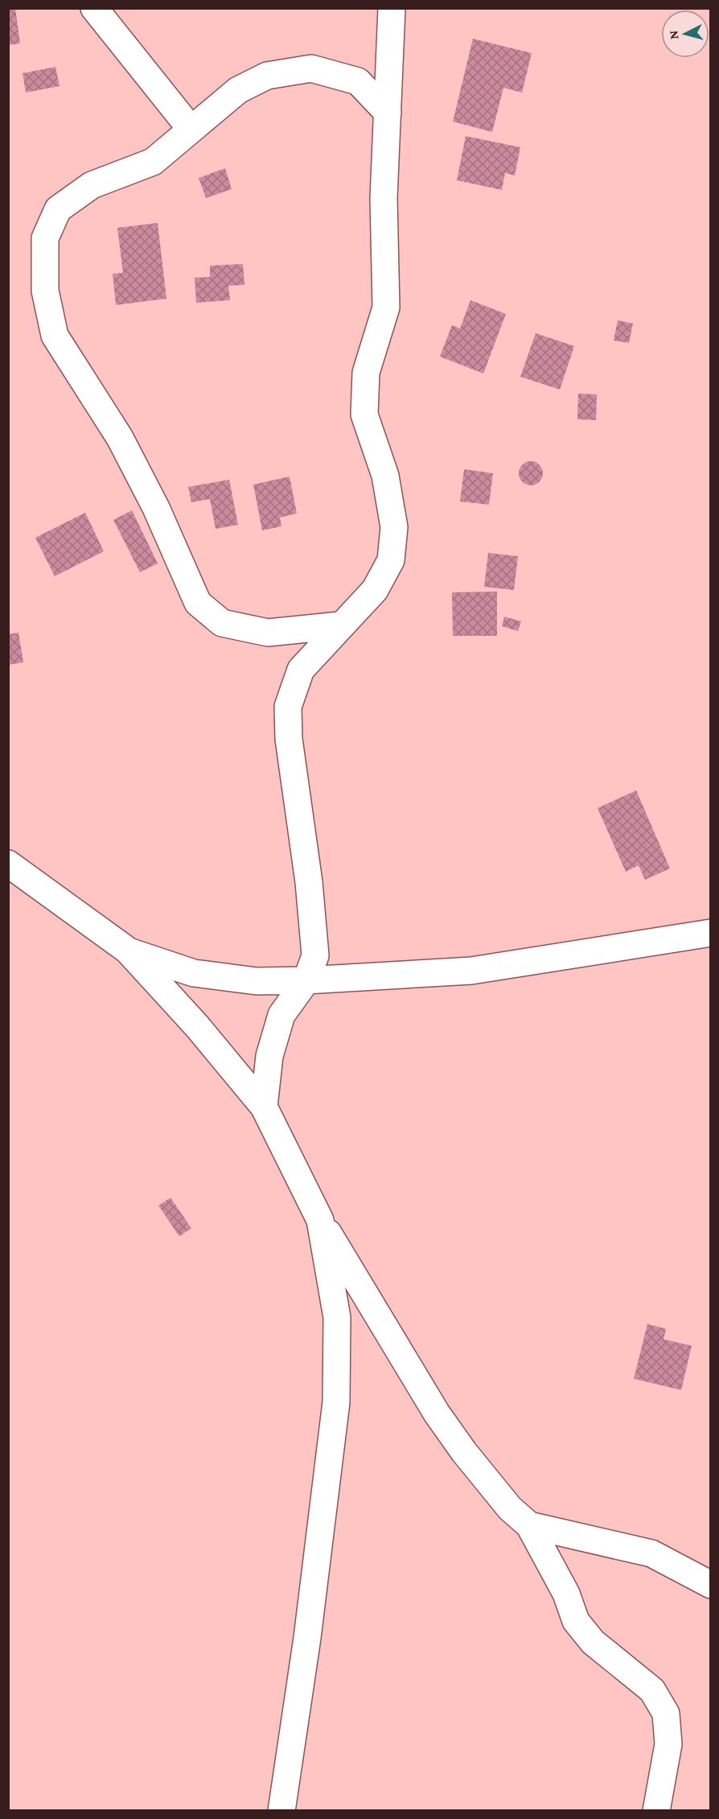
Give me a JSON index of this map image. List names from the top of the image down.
{
  "north": "left"
}
